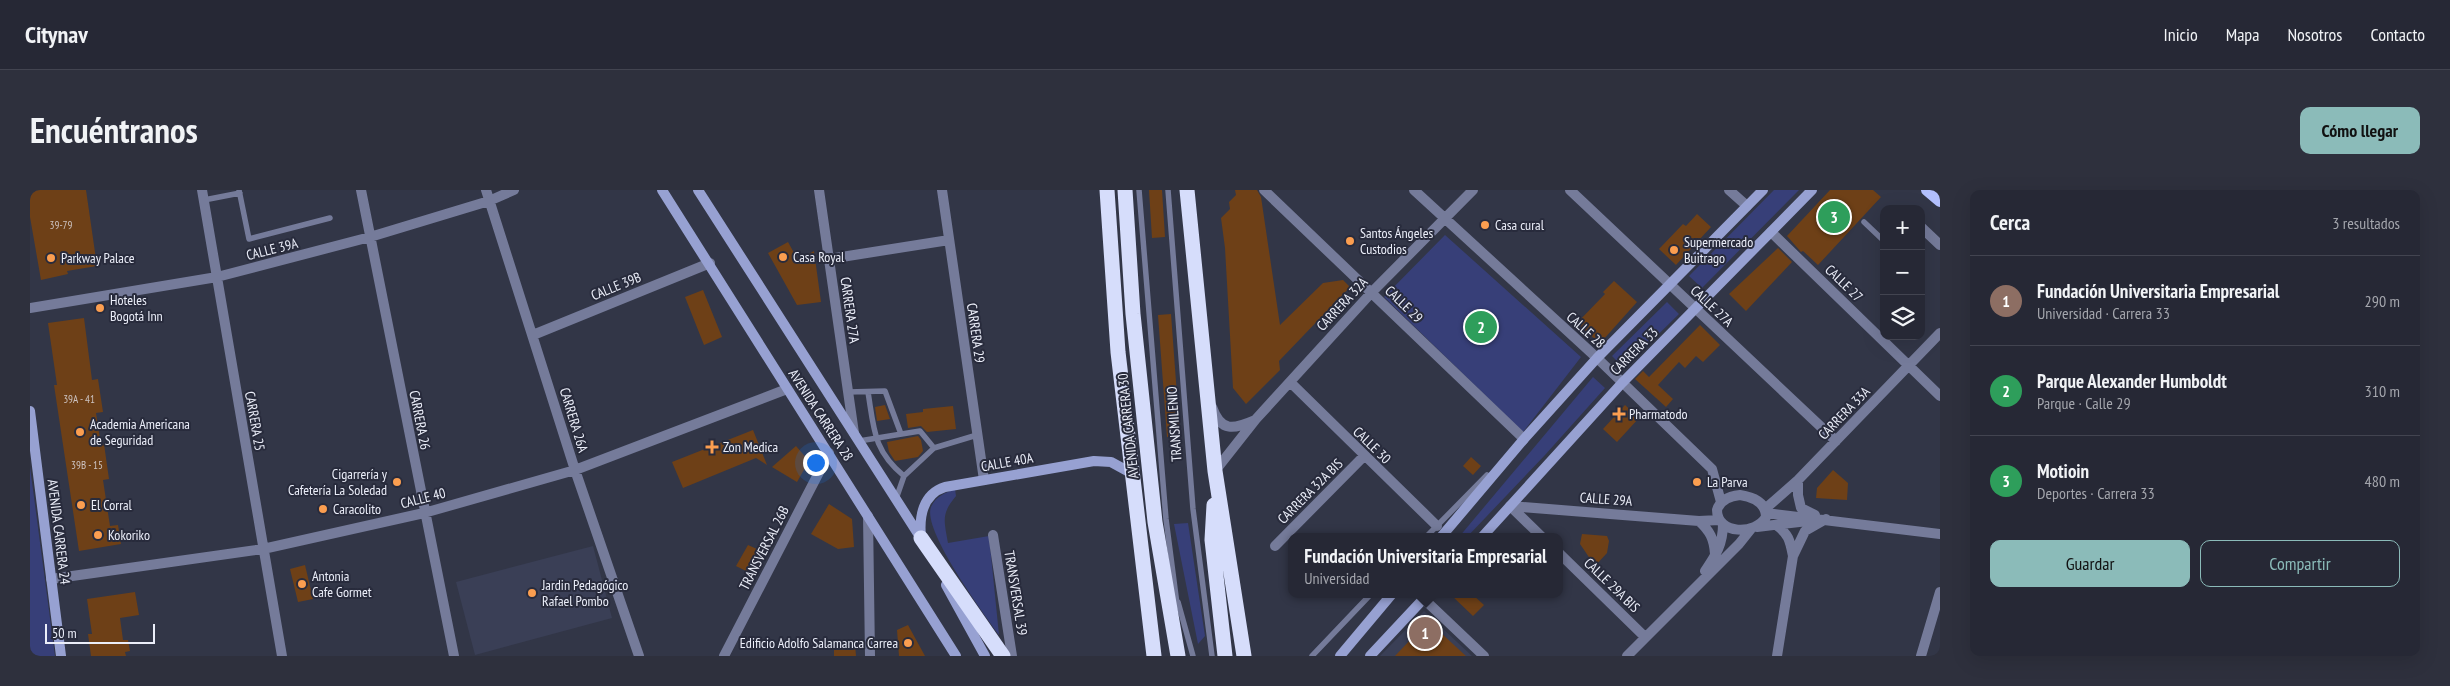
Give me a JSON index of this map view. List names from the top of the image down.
{
  "streets": {
    "highway": ["AVENIDA CARRERA 30"],
    "main road": [
      "CARRERA 33",
      "AVENIDA CARRERA 28",
      "CALLE 40A",
      "AVENIDA CARRERA 24"
    ],
    "street": [
      "CALLE 39A",
      "CALLE 27",
      "CALLE 39B",
      "CARRERA 32A",
      "CALLE 29",
      "CALLE 27A",
      "CARRERA 27A",
      "CALLE 28",
      "CARRERA 29",
      "CARRERA 33A",
      "CARRERA 26",
      "CARRERA 26A",
      "CARRERA 25",
      "CALLE 30",
      "CARRERA 32A BIS",
      "CALLE 40",
      "CALLE 29A",
      "TRANSVERSAL 26B",
      "CALLE 29A BIS",
      "TRANSVERSAL 39"
    ],
    "lane": ["TRANSMILENIO"]
  },
  "crossings": [
    ["CALLE 39A", "CARRERA 26"],
    ["CALLE 39A", "CARRERA 26A"],
    ["CALLE 39A", "CARRERA 25"],
    ["CALLE 27", "CARRERA 33"],
    ["CALLE 27", "CARRERA 33A"],
    ["CALLE 39B", "AVENIDA CARRERA 28"],
    ["CALLE 39B", "CARRERA 26A"],
    ["CARRERA 32A", "CALLE 29"],
    ["CARRERA 32A", "CALLE 28"],
    ["CARRERA 32A", "CALLE 30"],
    ["CALLE 29", "CARRERA 33"],
    ["CALLE 27A", "CARRERA 33"],
    ["CALLE 27A", "CARRERA 33A"],
    ["CARRERA 27A", "AVENIDA CARRERA 28"],
    ["CALLE 28", "CARRERA 33"],
    ["CALLE 28", "CARRERA 33A"],
    ["CALLE 28", "CALLE 29A"],
    ["CARRERA 29", "CALLE 40A"],
    ["CARRERA 33", "CALLE 29A"],
    ["CARRERA 33A", "CALLE 29A"],
    ["AVENIDA CARRERA 28", "CALLE 40A"],
    ["AVENIDA CARRERA 28", "CALLE 40"],
    ["AVENIDA CARRERA 28", "TRANSVERSAL 26B"],
    ["CARRERA 26", "CALLE 40"],
    ["CARRERA 26A", "CALLE 40"],
    ["CARRERA 25", "CALLE 40"],
    ["AVENIDA CARRERA 30", "CALLE 40A"],
    ["CALLE 30", "CARRERA 32A BIS"],
    ["CALLE 40", "AVENIDA CARRERA 24"]
  ],
  "places": {
    "other": [
      "Casa cural",
      "Santos Ángeles Custodios",
      "Supermercado Buitrago",
      "Casa Royal",
      "Parkway Palace",
      "Hoteles Bogotá Inn",
      "Academia Americana de Seguridad",
      "Cigarrería y Cafetería La Soledad",
      "La Parva",
      "El Corral",
      "Caracolito",
      "Kokoriko",
      "Antonia Cafe Gormet",
      "Jardin Pedagógico Rafael Pombo",
      "Edificio Adolfo Salamanca Carrea"
    ],
    "health": ["Pharmatodo", "Zon Medica"]
  },
  "house_numbers": ["39-79", "39A - 41", "39B - 15"],
  "scale_bar": "50 m",
  "page": {
    "header": "Citynav",
    "nav": [
      "Inicio",
      "Mapa",
      "Nosotros",
      "Contacto"
    ],
    "title": "Encuéntranos",
    "buttons": [
      "Cómo llegar",
      ["Guardar", "Compartir"]
    ],
    "heading": ["Cerca", "3 resultados"],
    "pins": ["3", "2", "1"],
    "map_buttons": ["+", "−"],
    "list": [
      {
        "mark": "1",
        "name": "Fundación Universitaria Empresarial",
        "note": "Universidad · Carrera 33",
        "value": "290 m"
      },
      {
        "mark": "2",
        "name": "Parque Alexander Humboldt",
        "note": "Parque · Calle 29",
        "value": "310 m"
      },
      {
        "mark": "3",
        "name": "Motioin",
        "note": "Deportes · Carrera 33",
        "value": "480 m"
      }
    ],
    "popup": ["Fundación Universitaria Empresarial", "Universidad"],
    "scale": "50 m"
  }
}
